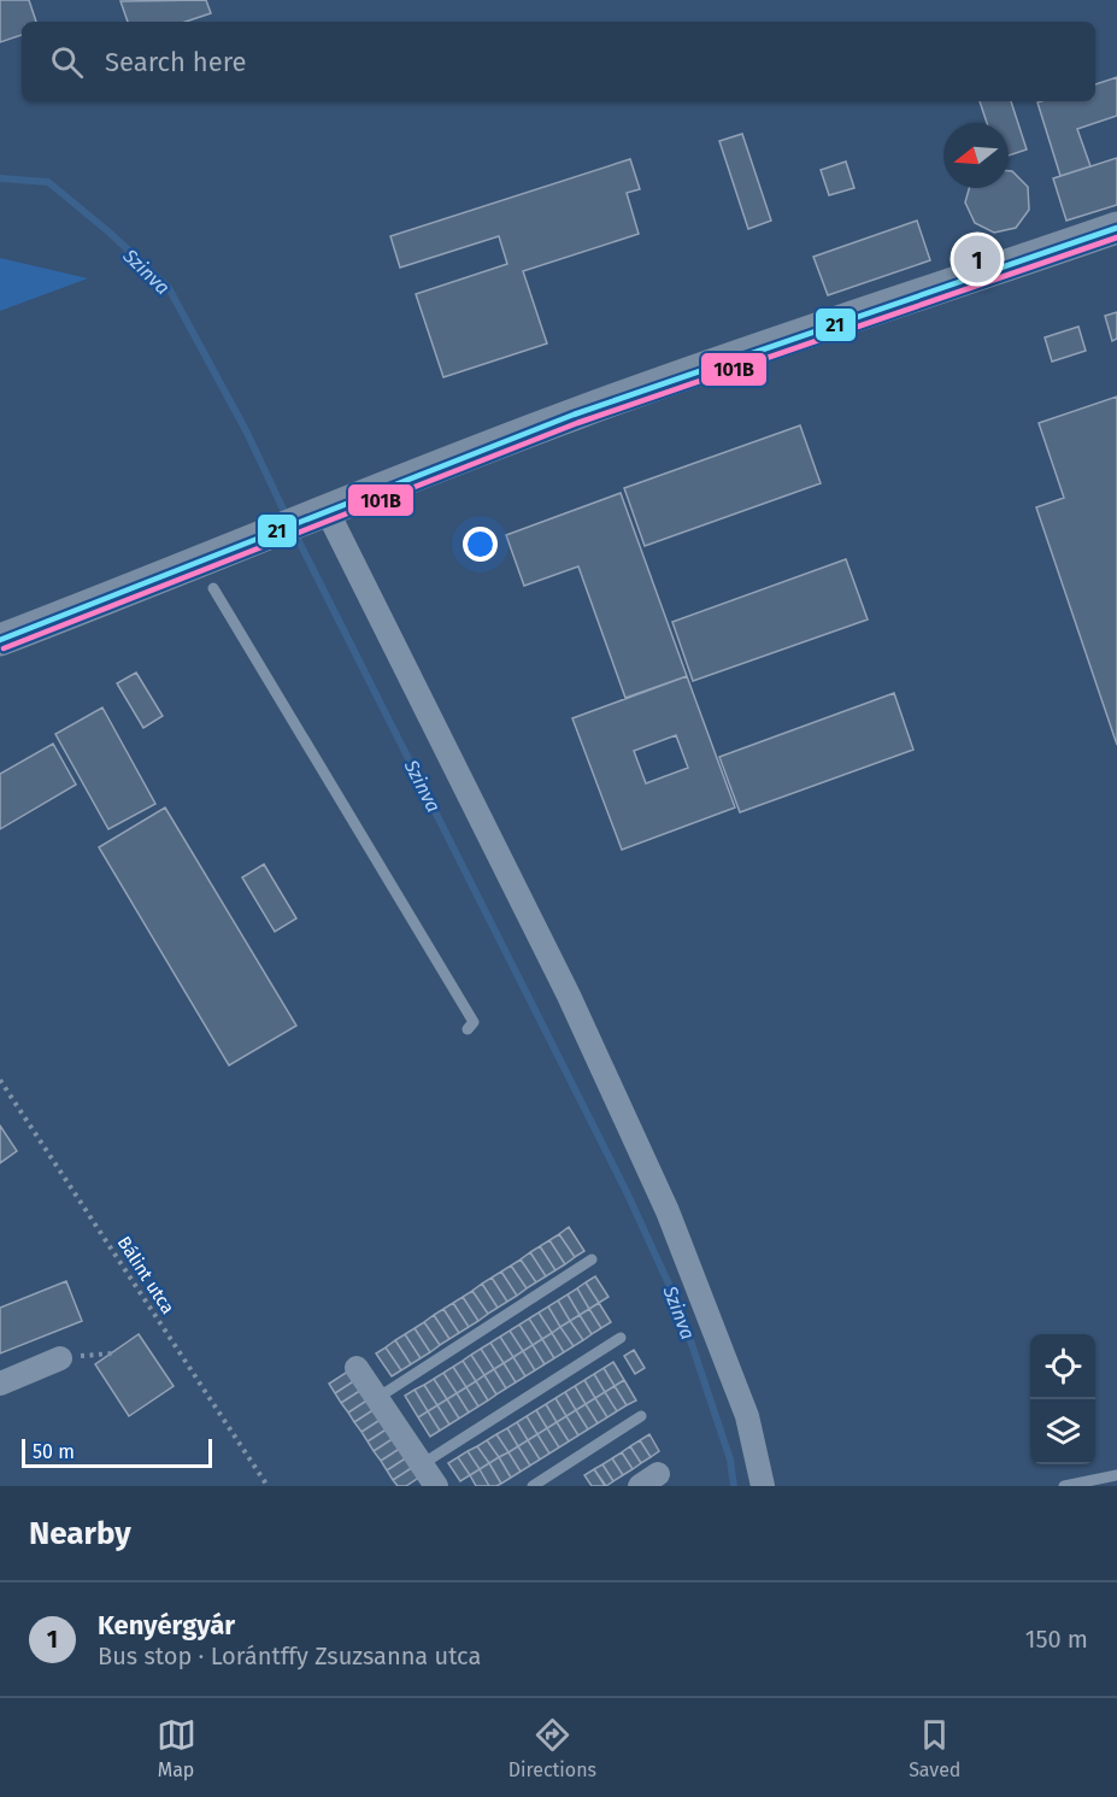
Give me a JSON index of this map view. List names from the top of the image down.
{
  "streets": {
    "path": ["Bálint utca"]
  },
  "water": ["Szinva"],
  "lines": ["transit line 21", "transit line 101B"],
  "scale_bar": "50 m",
  "north": "left",
  "page": {
    "search": "Search here",
    "pins": "1",
    "scale": "50 m",
    "heading": "Nearby",
    "list": [
      {
        "mark": "1",
        "name": "Kenyérgyár",
        "note": "Bus stop · Lorántffy Zsuzsanna utca",
        "value": "150 m"
      }
    ],
    "nav": ["Map", "Directions", "Saved"]
  }
}
